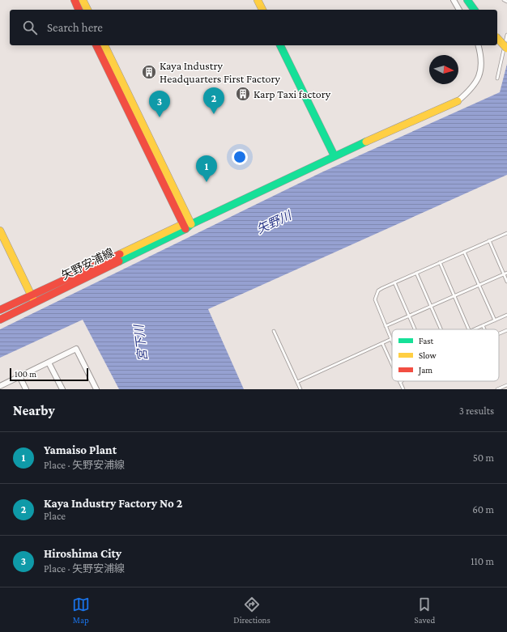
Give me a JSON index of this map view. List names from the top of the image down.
{
  "streets": {
    "main road": ["矢野安浦線"]
  },
  "water": ["矢野川", "宮下川"],
  "places": {
    "building": ["Kaya Industry Headquarters First Factory", "Karp Taxi factory"]
  },
  "legend": ["Fast", "Slow", "Jam"],
  "scale_bar": "100 m",
  "north": "right",
  "page": {
    "search": "Search here",
    "pins": ["2", "3", "1"],
    "scale": "100 m",
    "heading": ["Nearby", "3 results"],
    "list": [
      {
        "mark": "1",
        "name": "Yamaiso Plant",
        "note": "Place · 矢野安浦線",
        "value": "50 m"
      },
      {
        "mark": "2",
        "name": "Kaya Industry Factory No 2",
        "note": "Place",
        "value": "60 m"
      },
      {
        "mark": "3",
        "name": "Hiroshima City",
        "note": "Place · 矢野安浦線",
        "value": "110 m"
      }
    ],
    "nav": ["Map", "Directions", "Saved"]
  }
}
